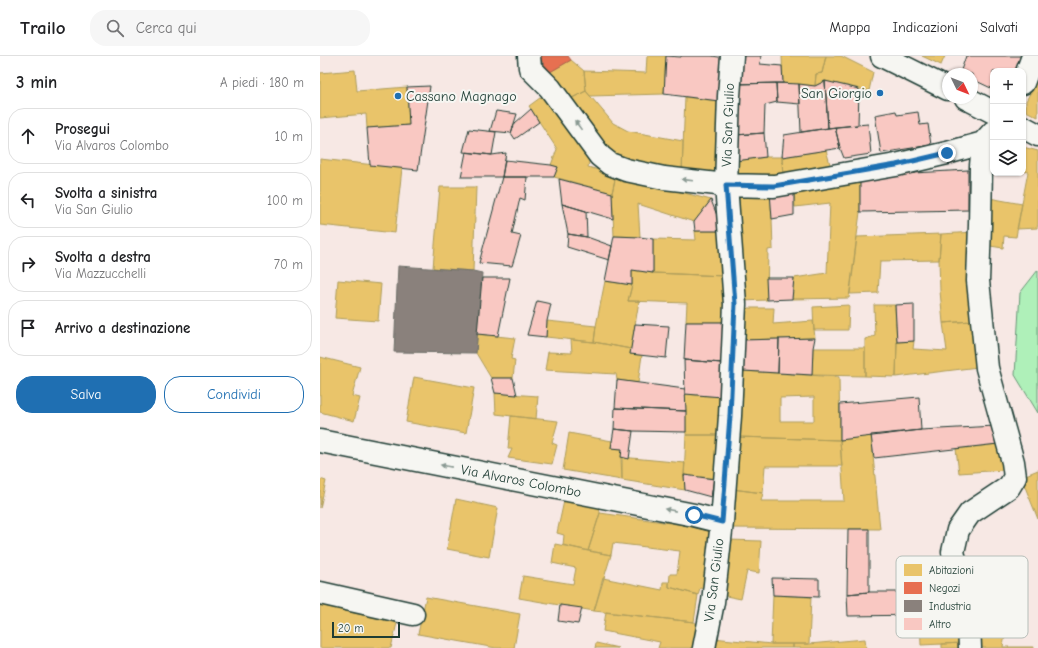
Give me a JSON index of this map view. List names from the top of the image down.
{
  "streets": {
    "street": ["Via San Giulio", "Via Alvaros Colombo"]
  },
  "crossings": [
    ["Via San Giulio", "Via Alvaros Colombo"]
  ],
  "one_way": ["Via Alvaros Colombo"],
  "places": ["San Giorgio", "Cassano Magnago"],
  "legend": [
    "Abitazioni",
    "Negozi",
    "Industria",
    "Altro"
  ],
  "scale_bar": "20 m",
  "north": "bottom right",
  "page": {
    "header": "Trailo",
    "search": "Cerca qui",
    "nav": ["Mappa", "Indicazioni", "Salvati"],
    "heading": ["3 min", "A piedi · 180 m"],
    "map_buttons": ["+", "−"],
    "list": [
      ["Prosegui", "Via Alvaros Colombo", "10 m"],
      ["Svolta a sinistra", "Via San Giulio", "100 m"],
      ["Svolta a destra", "Via Mazzucchelli", "70 m"],
      "Arrivo a destinazione"
    ],
    "buttons": ["Salva", "Condividi"],
    "scale": "20 m"
  }
}
